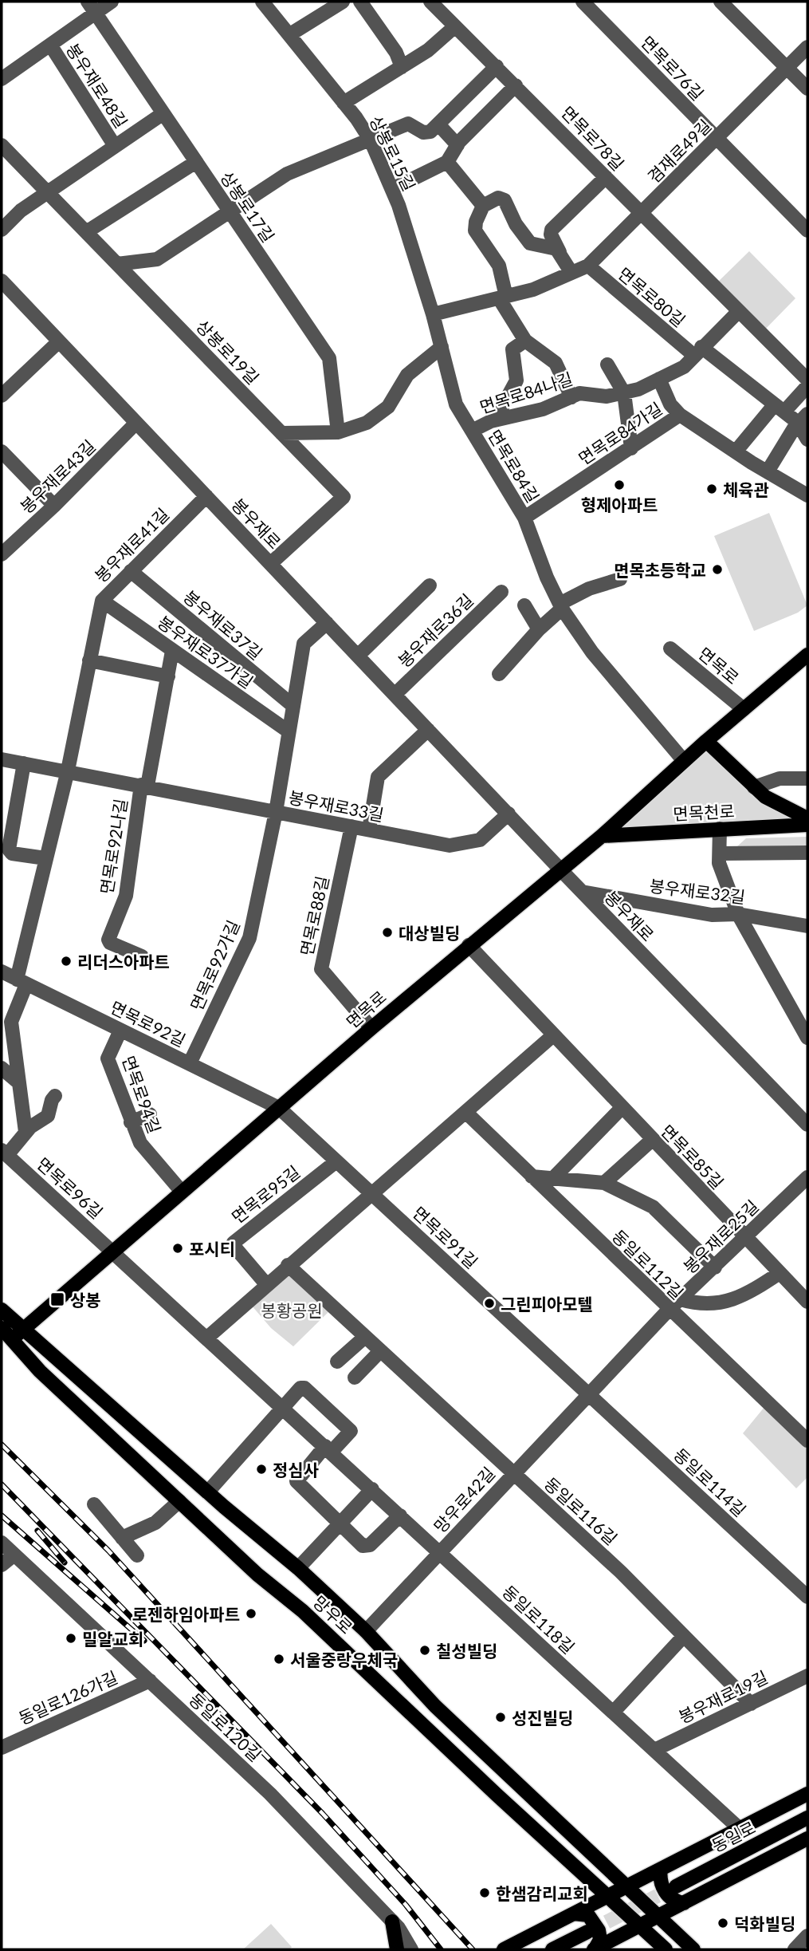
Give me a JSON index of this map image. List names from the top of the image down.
{
  "streets": {
    "main road": [
      "면목로",
      "면목천로",
      "망우로",
      "동일로"
    ],
    "street": [
      "면목로76길",
      "봉우재로48길",
      "면목로78길",
      "겸재로49길",
      "상봉로15길",
      "상봉로17길",
      "면목로80길",
      "상봉로19길",
      "면목로84나길",
      "면목로84가길",
      "면목로84길",
      "봉우재로43길",
      "봉우재로",
      "봉우재로41길",
      "봉우재로37길",
      "봉우재로36길",
      "봉우재로37가길",
      "봉우재로33길",
      "면목로92나길",
      "봉우재로32길",
      "면목로88길",
      "면목로92가길",
      "면목로92길",
      "면목로94길",
      "면목로85길",
      "면목로96길",
      "면목로95길",
      "봉우재로25길",
      "면목로91길",
      "동일로112길",
      "동일로114길",
      "망우로42길",
      "동일로116길",
      "동일로118길",
      "봉우재로19길",
      "동일로126가길",
      "동일로120길"
    ]
  },
  "crossings": [
    ["면목로76길", "겸재로49길"],
    ["봉우재로48길", "상봉로17길"],
    ["봉우재로48길", "상봉로19길"],
    ["면목로78길", "겸재로49길"],
    ["겸재로49길", "상봉로15길"],
    ["겸재로49길", "면목로80길"],
    ["겸재로49길", "면목로84길"],
    ["상봉로15길", "면목로84길"],
    ["면목로80길", "면목로84나길"],
    ["상봉로19길", "봉우재로"],
    ["면목로84나길", "면목로84길"],
    ["면목로84가길", "면목로84길"],
    ["면목로84길", "면목로"],
    ["봉우재로43길", "봉우재로"],
    ["봉우재로", "봉우재로41길"],
    ["봉우재로", "봉우재로36길"],
    ["봉우재로", "면목로"],
    ["봉우재로", "봉우재로33길"],
    ["봉우재로", "봉우재로32길"],
    ["봉우재로41길", "봉우재로37길"],
    ["봉우재로41길", "봉우재로37가길"],
    ["봉우재로41길", "봉우재로33길"],
    ["봉우재로41길", "면목로92길"],
    ["면목로", "면목천로"],
    ["면목로", "면목로88길"],
    ["면목로", "면목로92길"],
    ["면목로", "면목로94길"],
    ["면목로", "면목로85길"],
    ["면목로", "면목로96길"],
    ["면목로", "면목로91길"],
    ["면목로", "망우로"],
    ["봉우재로33길", "면목로92나길"],
    ["봉우재로33길", "면목로88길"],
    ["봉우재로33길", "면목로92가길"],
    ["면목로92가길", "면목로92길"],
    ["면목로92길", "면목로94길"],
    ["면목로92길", "면목로91길"],
    ["면목로85길", "봉우재로25길"],
    ["면목로95길", "면목로91길"],
    ["봉우재로25길", "면목로91길"],
    ["봉우재로25길", "동일로112길"],
    ["봉우재로25길", "동일로114길"],
    ["봉우재로25길", "망우로42길"],
    ["면목로91길", "동일로114길"],
    ["면목로91길", "망우로42길"],
    ["동일로114길", "망우로42길"],
    ["망우로42길", "동일로116길"],
    ["망우로42길", "망우로"],
    ["망우로42길", "동일로118길"],
    ["동일로116길", "봉우재로19길"],
    ["동일로118길", "봉우재로19길"],
    ["동일로126가길", "동일로120길"]
  ],
  "parks": ["봉황공원"],
  "places": {
    "other": [
      "형제아파트",
      "체육관",
      "면목초등학교",
      "대상빌딩",
      "리더스아파트",
      "포시티",
      "그린피아모텔",
      "정심사",
      "로젠하임아파트",
      "밀알교회",
      "칠성빌딩",
      "서울중랑우체국",
      "성진빌딩",
      "한샘감리교회",
      "덕화빌딩"
    ],
    "transit": ["상봉"]
  }
}
